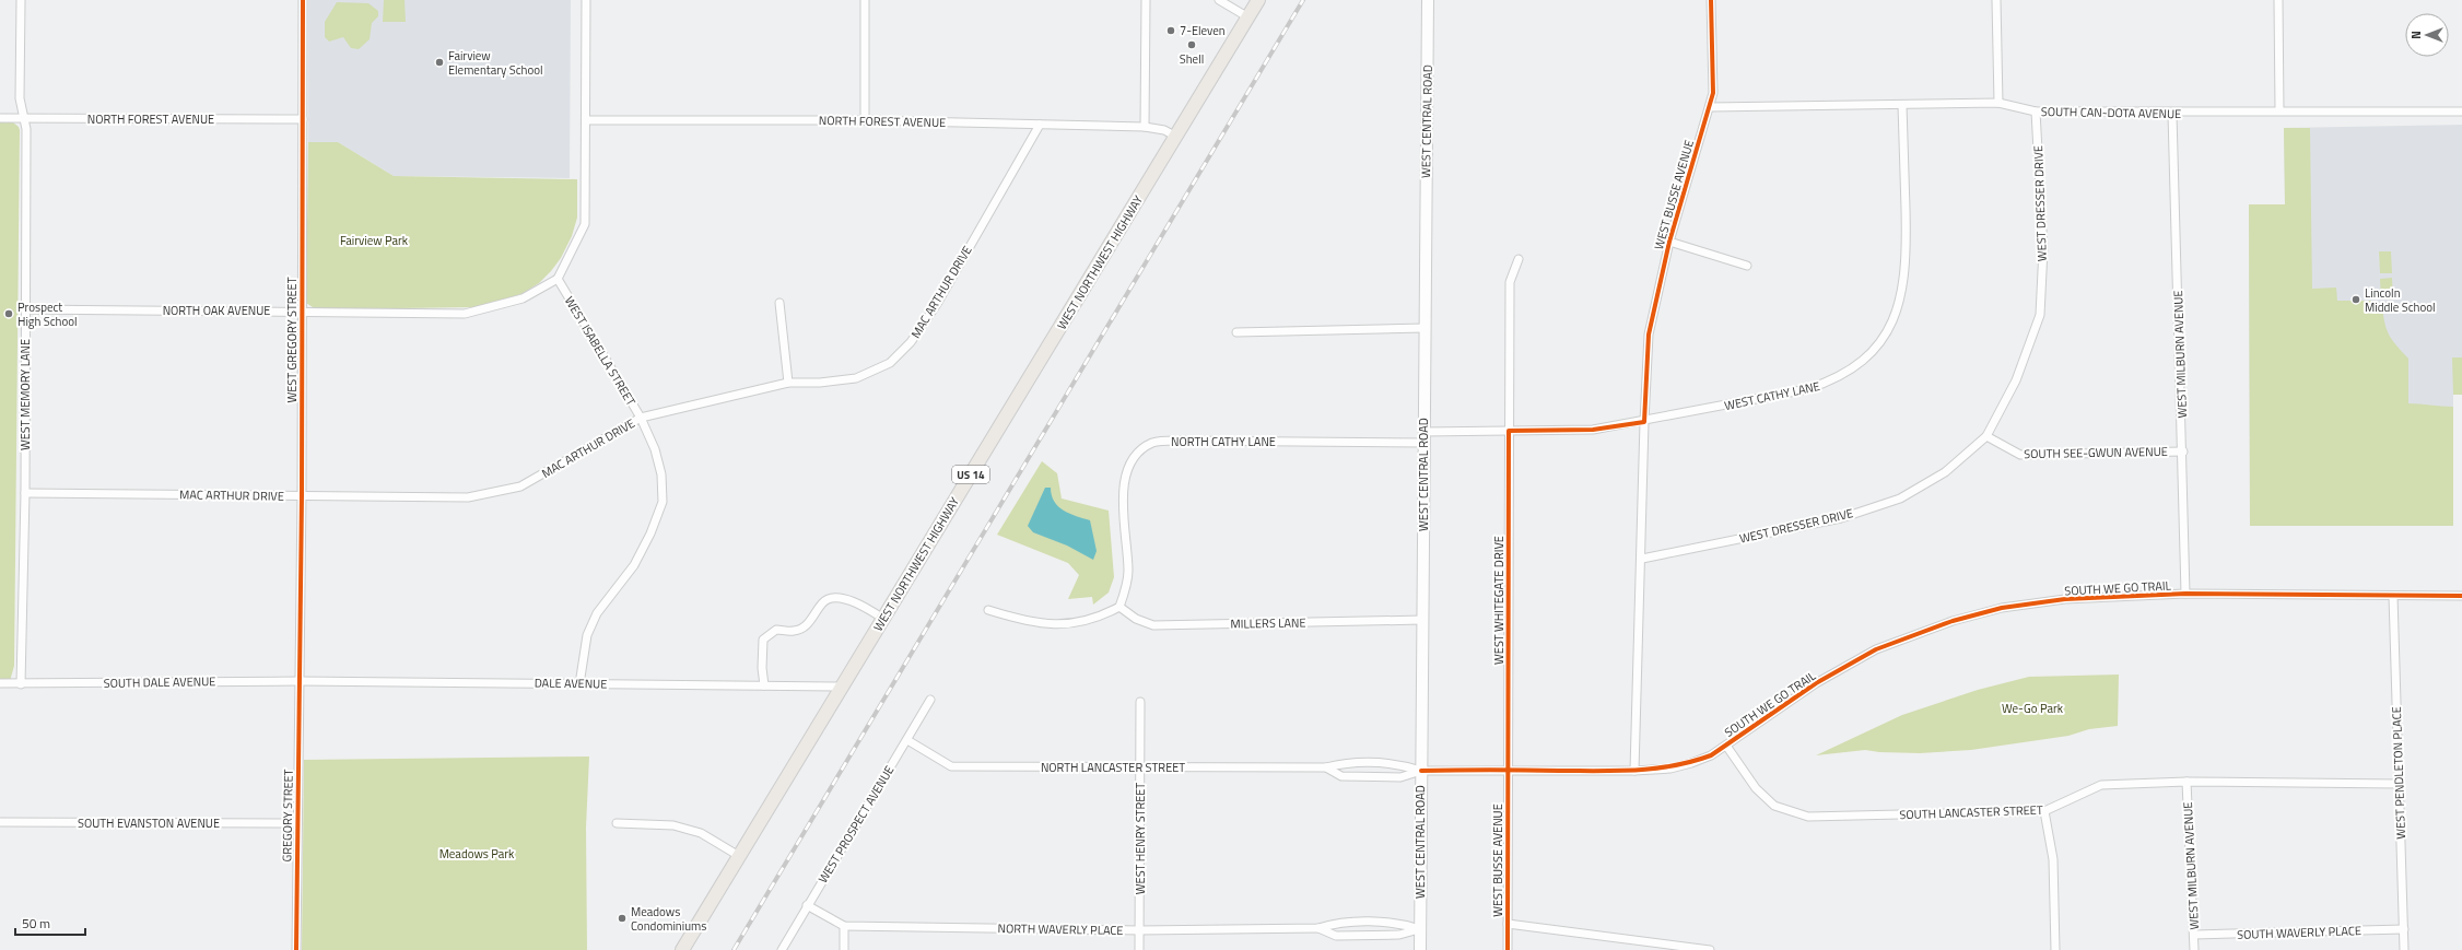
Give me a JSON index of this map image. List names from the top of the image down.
{
  "streets": {
    "main road": ["WEST CENTRAL ROAD", "WEST NORTHWEST HIGHWAY", "US 14"],
    "street": [
      "SOUTH CAN-DOTA AVENUE",
      "NORTH FOREST AVENUE",
      "WEST BUSSE AVENUE",
      "WEST DRESSER DRIVE",
      "MAC ARTHUR DRIVE",
      "NORTH OAK AVENUE",
      "WEST GREGORY STREET",
      "WEST ISABELLA STREET",
      "WEST MILBURN AVENUE",
      "WEST MEMORY LANE",
      "WEST CATHY LANE",
      "NORTH CATHY LANE",
      "SOUTH SEE-GWUN AVENUE",
      "SOUTH WE GO TRAIL",
      "WEST WHITEGATE DRIVE",
      "MILLERS LANE",
      "SOUTH DALE AVENUE",
      "DALE AVENUE",
      "NORTH LANCASTER STREET",
      "WEST PENDLETON PLACE",
      "SOUTH LANCASTER STREET",
      "GREGORY STREET",
      "SOUTH EVANSTON AVENUE",
      "WEST PROSPECT AVENUE",
      "WEST HENRY STREET",
      "NORTH WAVERLY PLACE",
      "SOUTH WAVERLY PLACE"
    ]
  },
  "crossings": [
    ["SOUTH CAN-DOTA AVENUE", "WEST BUSSE AVENUE"],
    ["SOUTH CAN-DOTA AVENUE", "WEST DRESSER DRIVE"],
    ["SOUTH CAN-DOTA AVENUE", "WEST MILBURN AVENUE"],
    ["SOUTH CAN-DOTA AVENUE", "WEST CATHY LANE"],
    ["NORTH FOREST AVENUE", "WEST NORTHWEST HIGHWAY"],
    ["NORTH FOREST AVENUE", "MAC ARTHUR DRIVE"],
    ["NORTH FOREST AVENUE", "WEST GREGORY STREET"],
    ["NORTH FOREST AVENUE", "WEST MEMORY LANE"],
    ["WEST CENTRAL ROAD", "WEST CATHY LANE"],
    ["WEST CENTRAL ROAD", "NORTH CATHY LANE"],
    ["WEST CENTRAL ROAD", "SOUTH WE GO TRAIL"],
    ["WEST CENTRAL ROAD", "MILLERS LANE"],
    ["WEST CENTRAL ROAD", "NORTH LANCASTER STREET"],
    ["WEST CENTRAL ROAD", "NORTH WAVERLY PLACE"],
    ["WEST BUSSE AVENUE", "WEST DRESSER DRIVE"],
    ["WEST BUSSE AVENUE", "WEST CATHY LANE"],
    ["WEST BUSSE AVENUE", "SOUTH WE GO TRAIL"],
    ["WEST BUSSE AVENUE", "WEST WHITEGATE DRIVE"],
    ["WEST DRESSER DRIVE", "SOUTH SEE-GWUN AVENUE"],
    ["WEST NORTHWEST HIGHWAY", "DALE AVENUE"],
    ["MAC ARTHUR DRIVE", "WEST GREGORY STREET"],
    ["MAC ARTHUR DRIVE", "WEST ISABELLA STREET"],
    ["MAC ARTHUR DRIVE", "WEST MEMORY LANE"],
    ["NORTH OAK AVENUE", "WEST GREGORY STREET"],
    ["NORTH OAK AVENUE", "WEST ISABELLA STREET"],
    ["NORTH OAK AVENUE", "WEST MEMORY LANE"],
    ["WEST GREGORY STREET", "SOUTH DALE AVENUE"],
    ["WEST GREGORY STREET", "DALE AVENUE"],
    ["WEST GREGORY STREET", "GREGORY STREET"],
    ["WEST ISABELLA STREET", "DALE AVENUE"],
    ["WEST MILBURN AVENUE", "SOUTH SEE-GWUN AVENUE"],
    ["WEST MILBURN AVENUE", "SOUTH WE GO TRAIL"],
    ["WEST MILBURN AVENUE", "SOUTH LANCASTER STREET"],
    ["WEST MILBURN AVENUE", "SOUTH WAVERLY PLACE"],
    ["WEST MEMORY LANE", "SOUTH DALE AVENUE"],
    ["WEST CATHY LANE", "NORTH CATHY LANE"],
    ["WEST CATHY LANE", "WEST WHITEGATE DRIVE"],
    ["NORTH CATHY LANE", "MILLERS LANE"],
    ["SOUTH WE GO TRAIL", "WEST WHITEGATE DRIVE"],
    ["SOUTH WE GO TRAIL", "NORTH LANCASTER STREET"],
    ["SOUTH WE GO TRAIL", "WEST PENDLETON PLACE"],
    ["SOUTH WE GO TRAIL", "SOUTH LANCASTER STREET"],
    ["SOUTH DALE AVENUE", "DALE AVENUE"],
    ["SOUTH DALE AVENUE", "GREGORY STREET"],
    ["DALE AVENUE", "GREGORY STREET"],
    ["NORTH LANCASTER STREET", "WEST PROSPECT AVENUE"],
    ["NORTH LANCASTER STREET", "WEST HENRY STREET"],
    ["WEST PENDLETON PLACE", "SOUTH LANCASTER STREET"],
    ["WEST PENDLETON PLACE", "SOUTH WAVERLY PLACE"],
    ["GREGORY STREET", "SOUTH EVANSTON AVENUE"],
    ["WEST PROSPECT AVENUE", "NORTH WAVERLY PLACE"],
    ["WEST HENRY STREET", "NORTH WAVERLY PLACE"]
  ],
  "parks": ["Fairview Park", "We-Go Park", "Meadows Park"],
  "places": [
    "7-Eleven",
    "Shell",
    "Fairview Elementary School",
    "Lincoln Middle School",
    "Prospect High School",
    "Meadows Condominiums"
  ],
  "scale_bar": "50 m",
  "north": "left"
}
